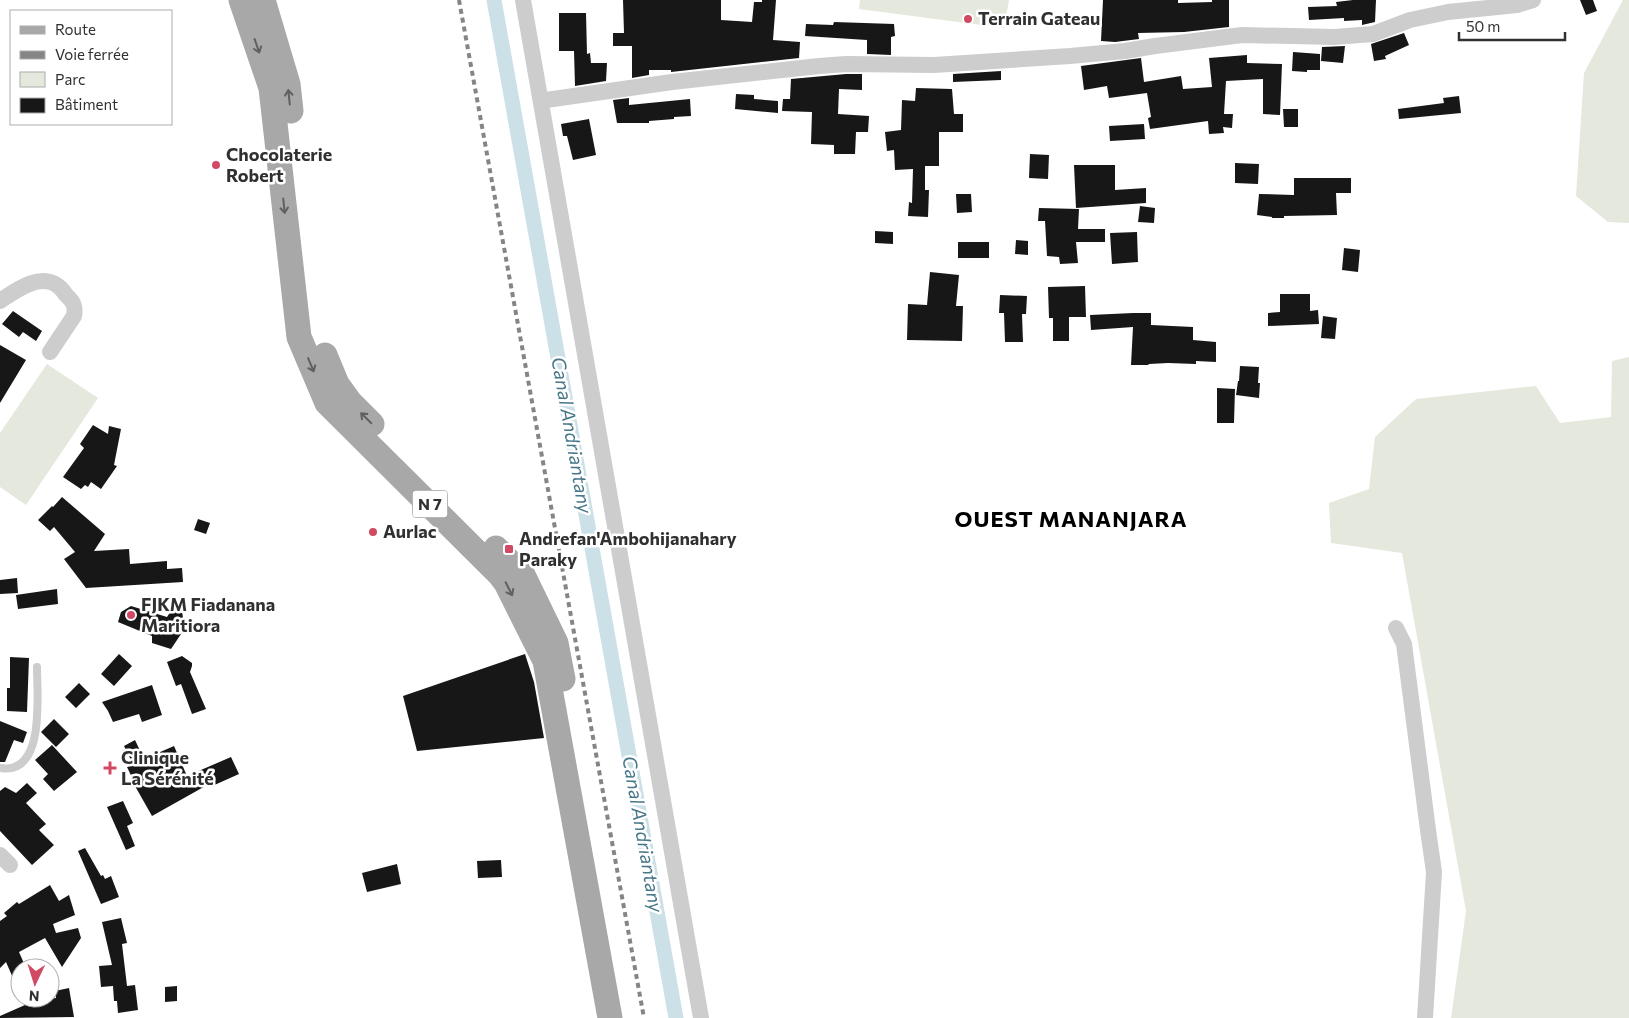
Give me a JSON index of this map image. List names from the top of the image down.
{
  "streets": {
    "main road": ["N 7"]
  },
  "districts": ["OUEST MANANJARA"],
  "water": ["Canal Andriantany"],
  "places": {
    "other": [
      "Terrain Gateau",
      "Chocolaterie Robert",
      "Aurlac",
      "FJKM Fiadanana Maritiora"
    ],
    "transit": ["Andrefan'Ambohijanahary Paraky"],
    "health": ["Clinique La Sérénité"]
  },
  "legend": [
    "Route",
    "Voie ferrée",
    "Parc",
    "Bâtiment"
  ],
  "scale_bar": "50 m",
  "north": "bottom"
}
